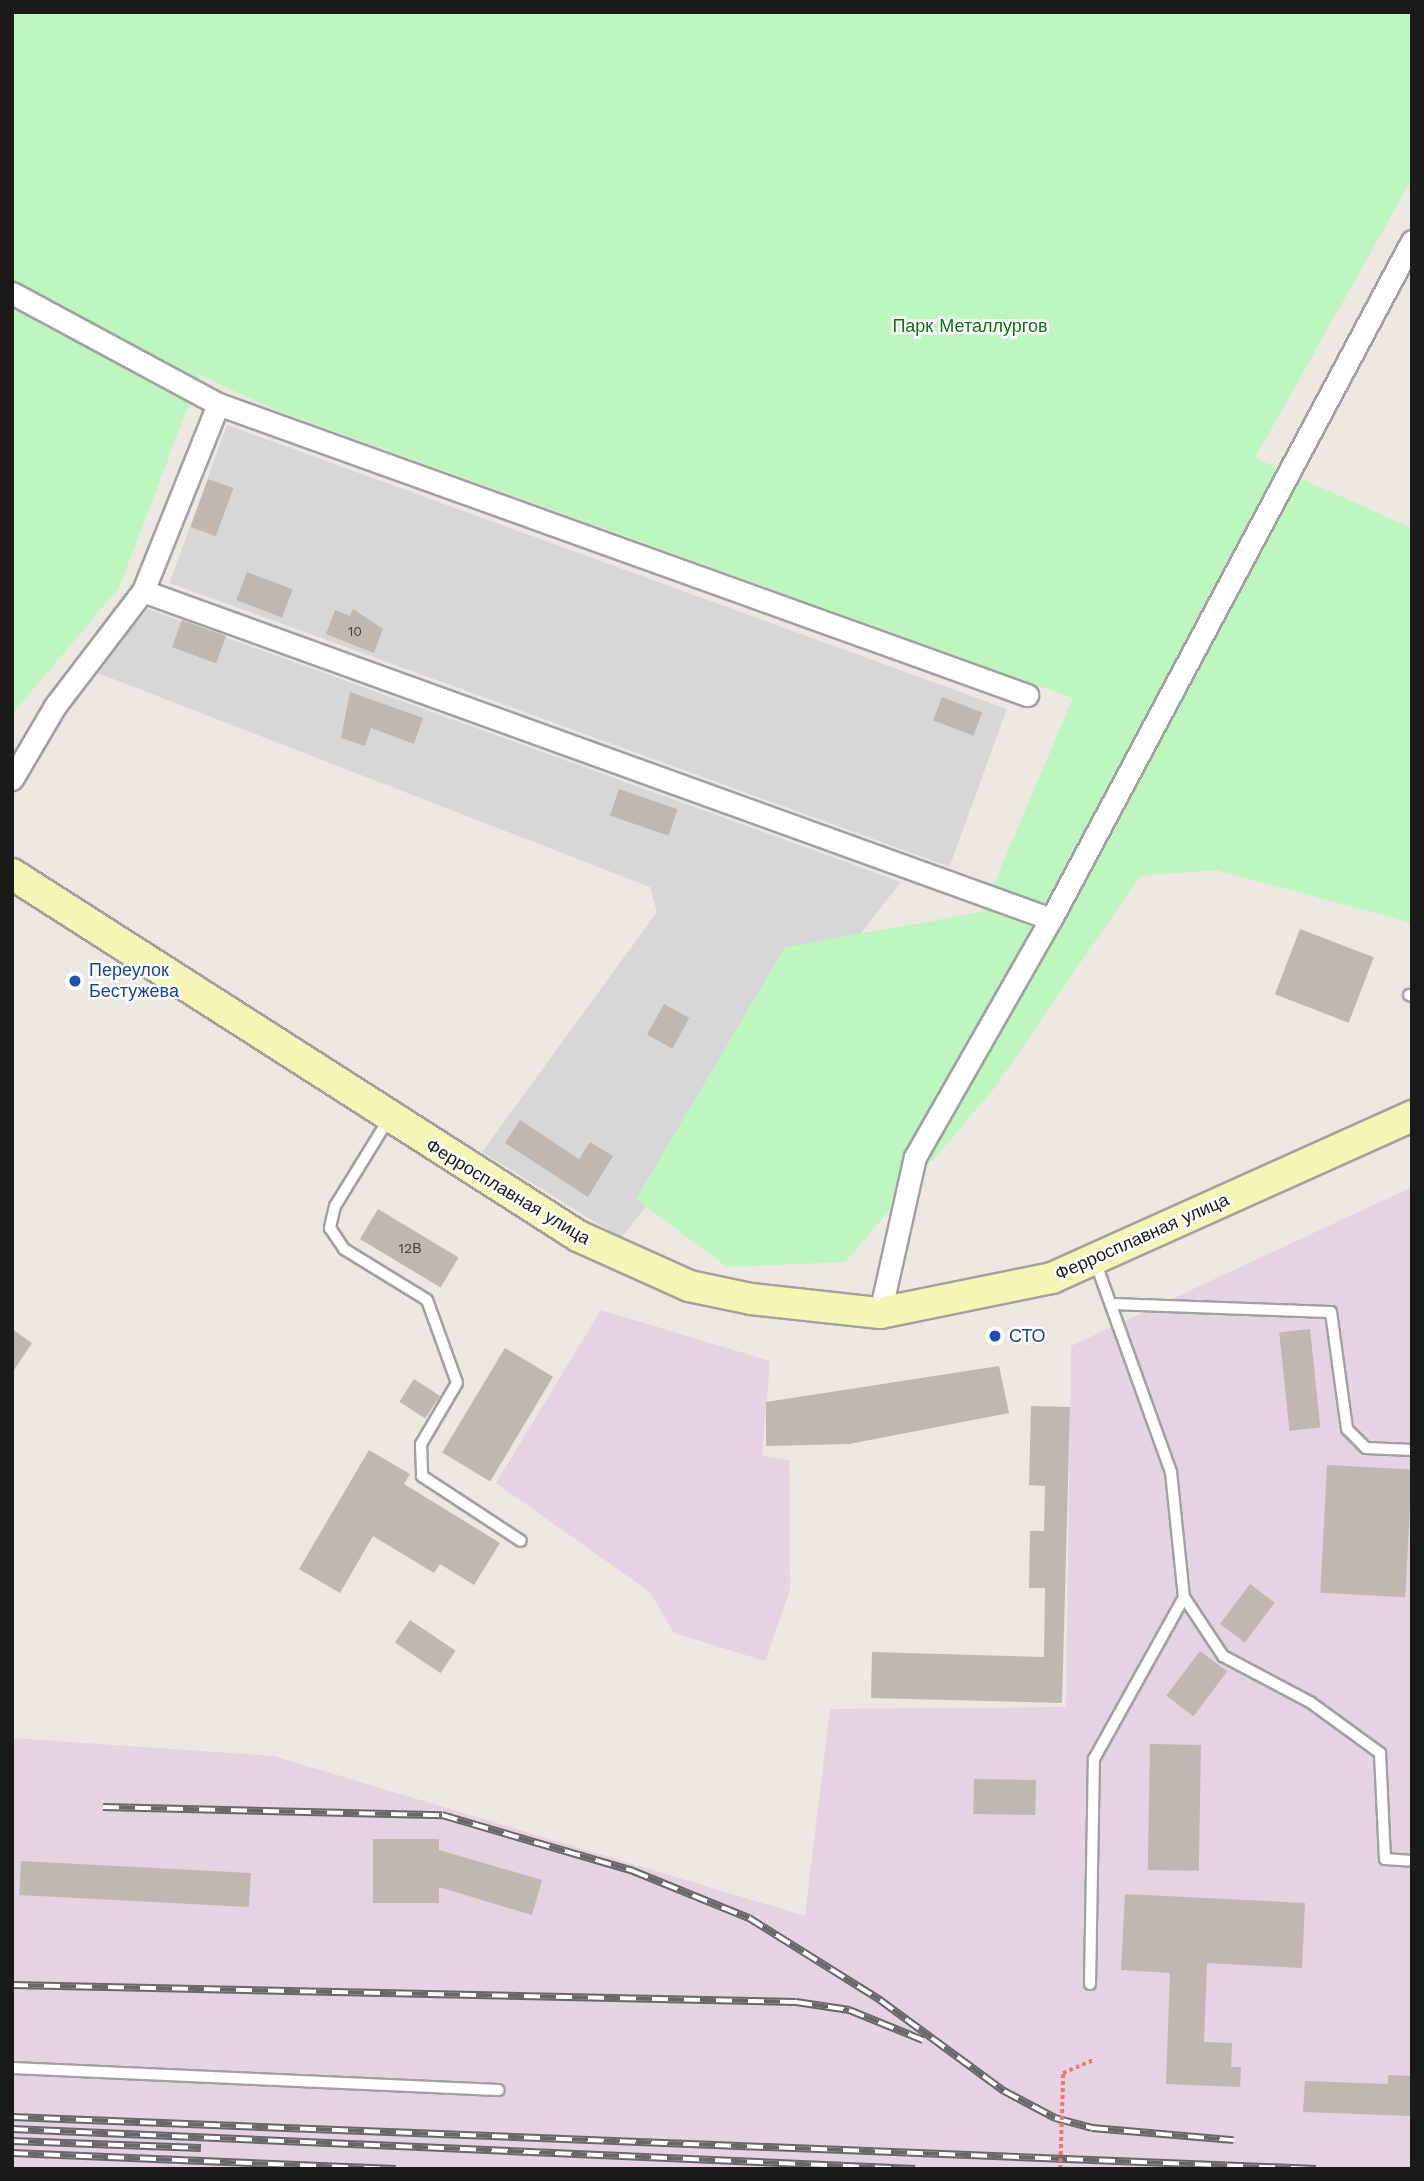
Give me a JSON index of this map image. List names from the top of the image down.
{
  "streets": {
    "main road": ["Ферросплавная улица"]
  },
  "parks": ["Парк Металлургов"],
  "places": ["Переулок Бестужева", "СТО"],
  "house_numbers": ["10", "12В"]
}
